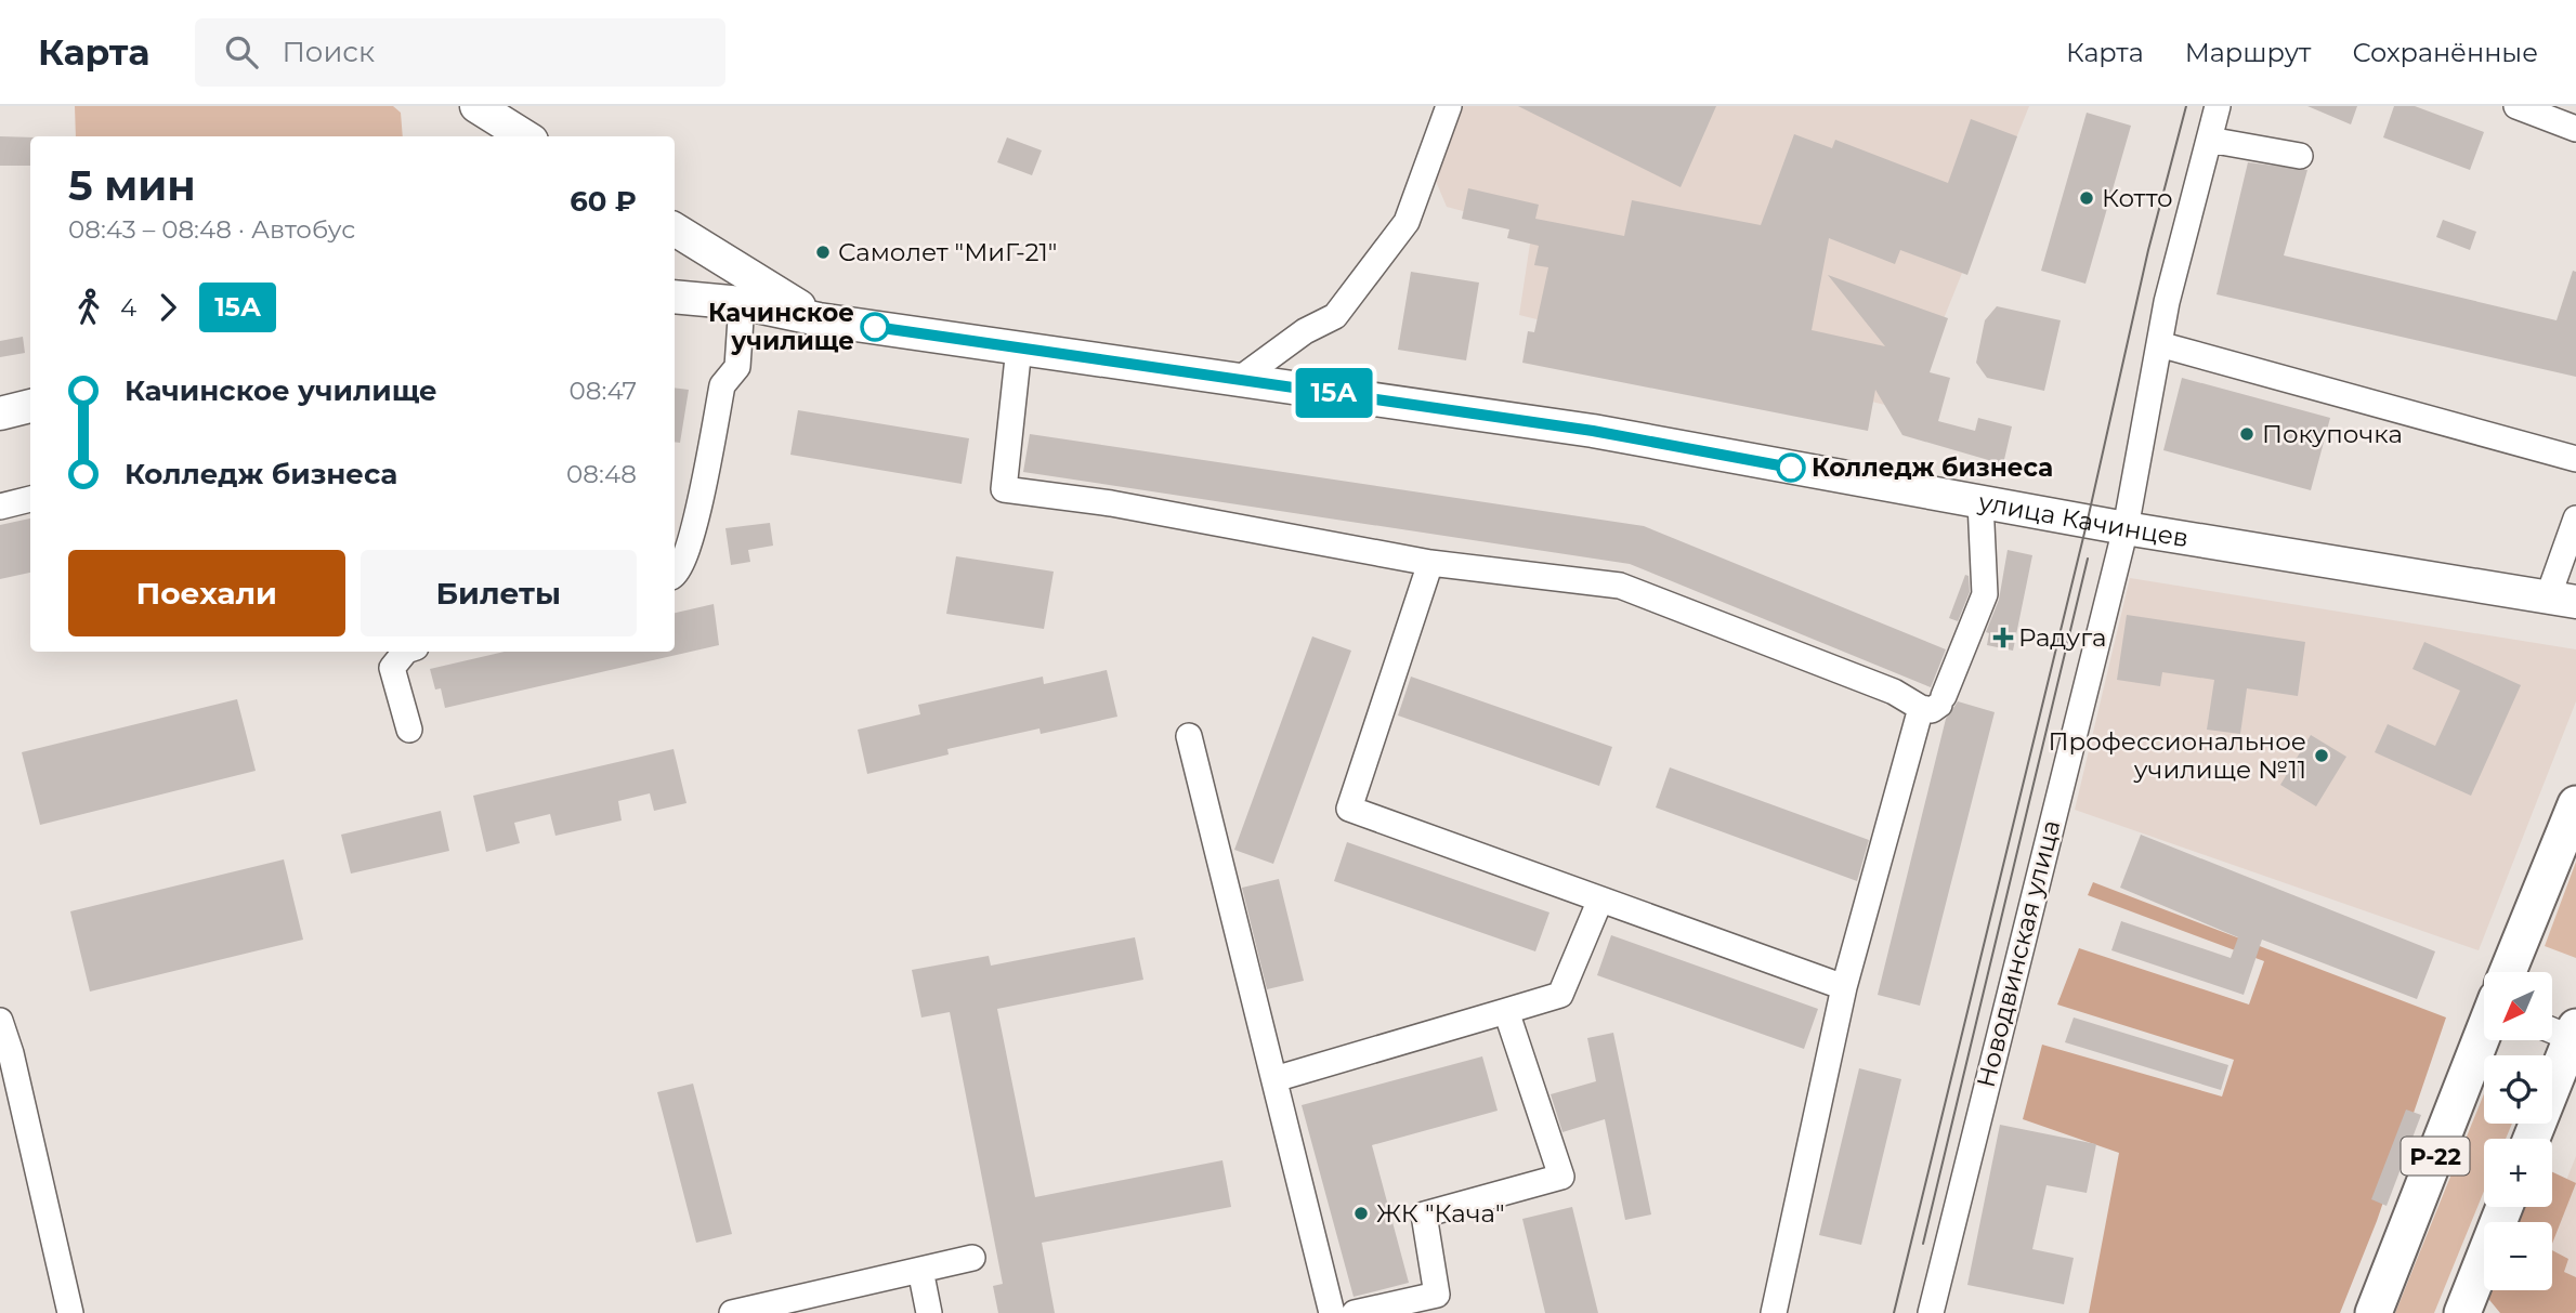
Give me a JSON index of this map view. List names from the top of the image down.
{
  "streets": {
    "highway": ["Р-22"],
    "main road": ["улица Качинцев"],
    "street": ["Новодвинская улица"]
  },
  "crossings": [
    ["улица Качинцев", "Новодвинская улица"]
  ],
  "places": {
    "other": [
      "Котто",
      "Самолет \"МиГ-21\"",
      "Качинское училище",
      "Покупочка",
      "Колледж бизнеса",
      "Профессиональное училище №11",
      "ЖК \"Кача\""
    ],
    "health": ["Радуга"]
  },
  "lines": ["bus line 15А"],
  "north": "bottom left",
  "page": {
    "header": "Карта",
    "search": "Поиск",
    "nav": ["Карта", "Маршрут", "Сохранённые"],
    "on_map": "15А",
    "heading": ["5 мин", "08:43 – 08:48 · Автобус", "60 ₽"],
    "legs": ["4", "15А"],
    "list": [
      {
        "name": "Качинское училище",
        "value": "08:47"
      },
      {
        "name": "Колледж бизнеса",
        "value": "08:48"
      }
    ],
    "buttons": ["Поехали", "Билеты"],
    "map_buttons": ["+", "−"]
  }
}
